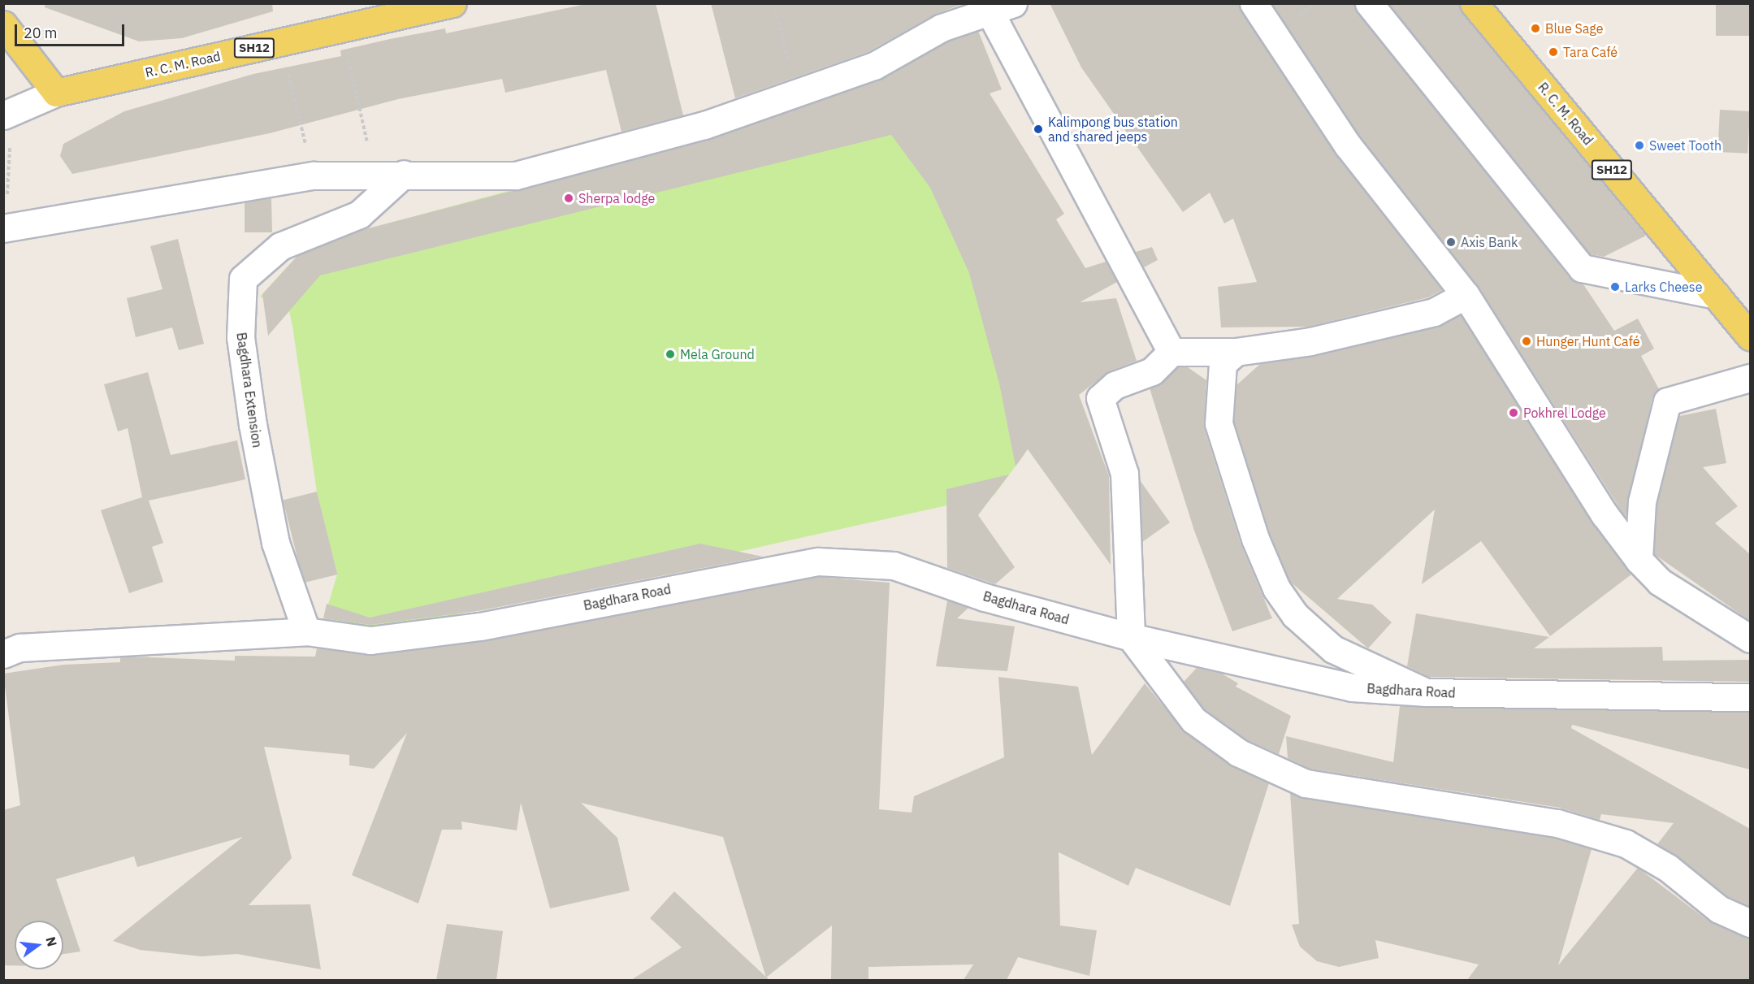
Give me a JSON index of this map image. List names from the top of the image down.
{
  "streets": {
    "main road": ["SH12", "R. C. M. Road"],
    "street": ["Bagdhara Extension", "Bagdhara Road"]
  },
  "crossings": [
    ["Bagdhara Extension", "Bagdhara Road"]
  ],
  "places": [
    "Blue Sage",
    "Tara Café",
    "Kalimpong bus station and shared jeeps",
    "Sweet Tooth",
    "Sherpa lodge",
    "Axis Bank",
    "Larks Cheese",
    "Hunger Hunt Café",
    "Mela Ground",
    "Pokhrel Lodge"
  ],
  "scale_bar": "20 m",
  "north": "right"
}
